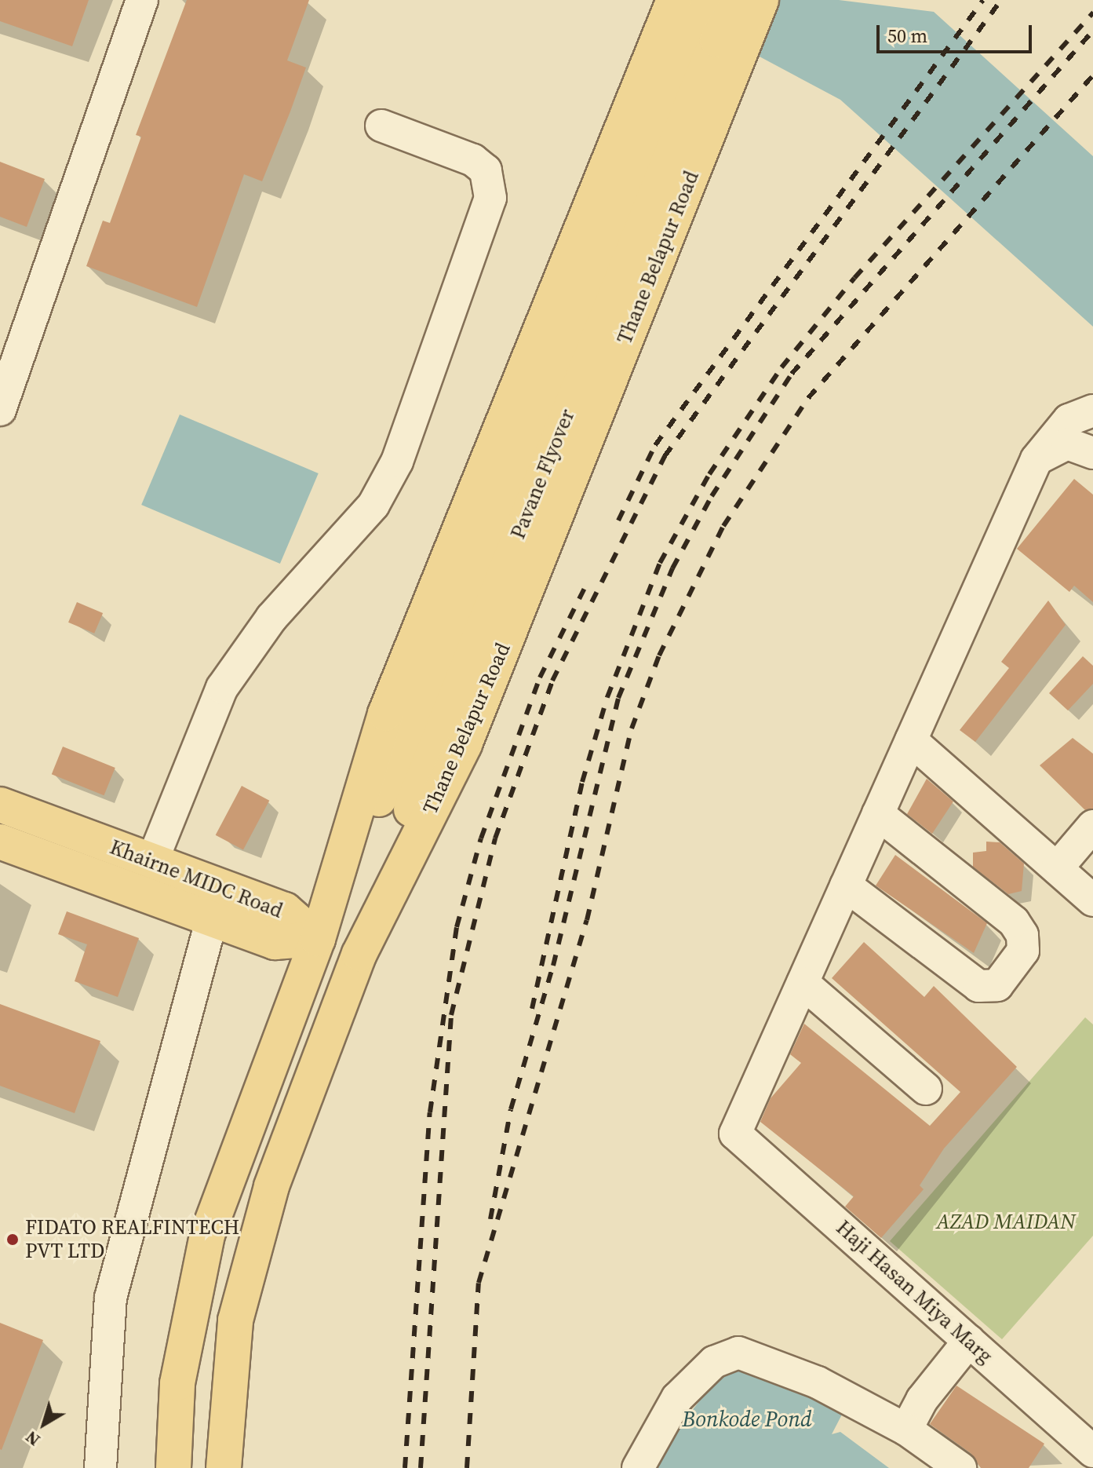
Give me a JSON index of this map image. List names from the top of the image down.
{
  "streets": {
    "main road": ["Thane Belapur Road", "Pavane Flyover", "Khairne MIDC Road"],
    "street": ["Haji Hasan Miya Marg"]
  },
  "crossings": [
    ["Thane Belapur Road", "Pavane Flyover"],
    ["Pavane Flyover", "Khairne MIDC Road"]
  ],
  "water": ["Bonkode Pond"],
  "parks": ["AZAD MAIDAN"],
  "places": ["FIDATO REALFINTECH PVT LTD"],
  "scale_bar": "50 m",
  "north": "bottom left"
}
